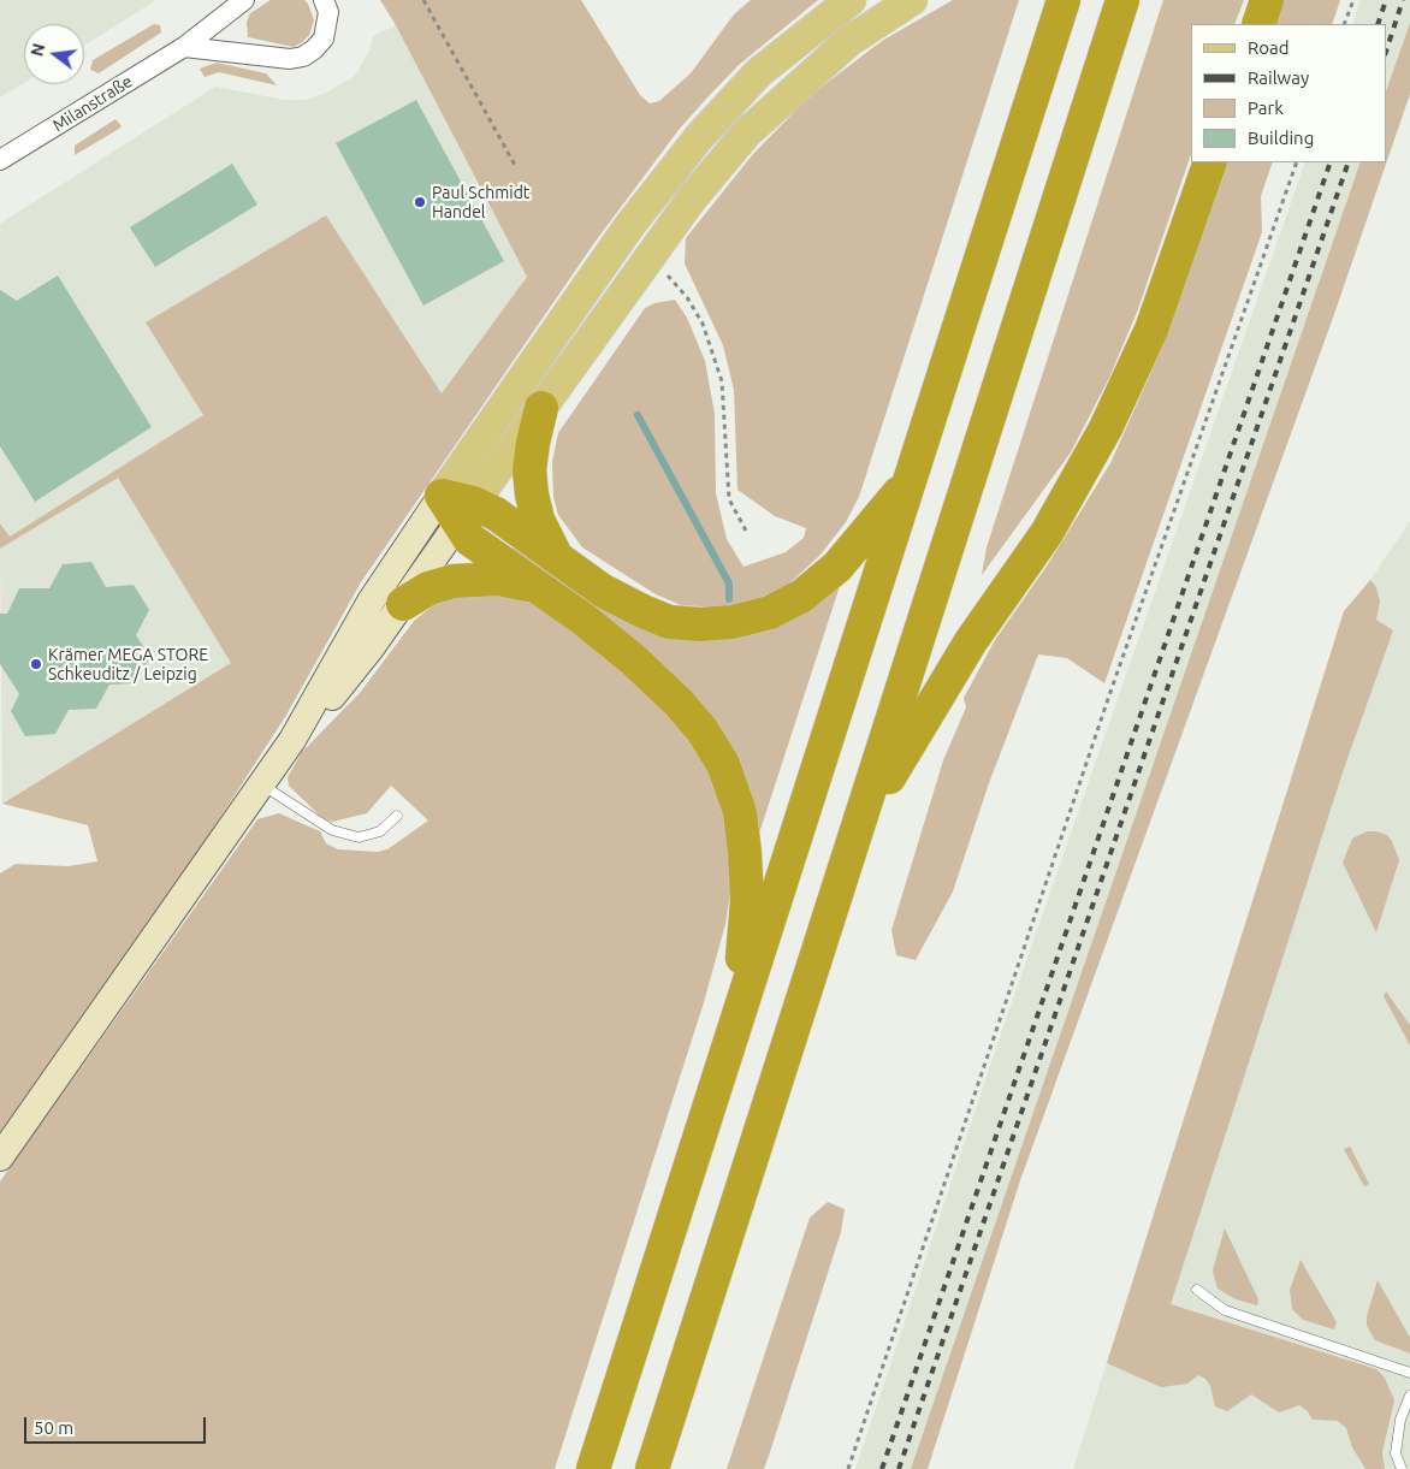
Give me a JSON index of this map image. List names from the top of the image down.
{
  "streets": {
    "street": ["Milanstraße"]
  },
  "places": ["Paul Schmidt Handel", "Krämer MEGA STORE Schkeuditz / Leipzig"],
  "legend": [
    "Road",
    "Railway",
    "Park",
    "Building"
  ],
  "scale_bar": "50 m",
  "north": "left"
}
